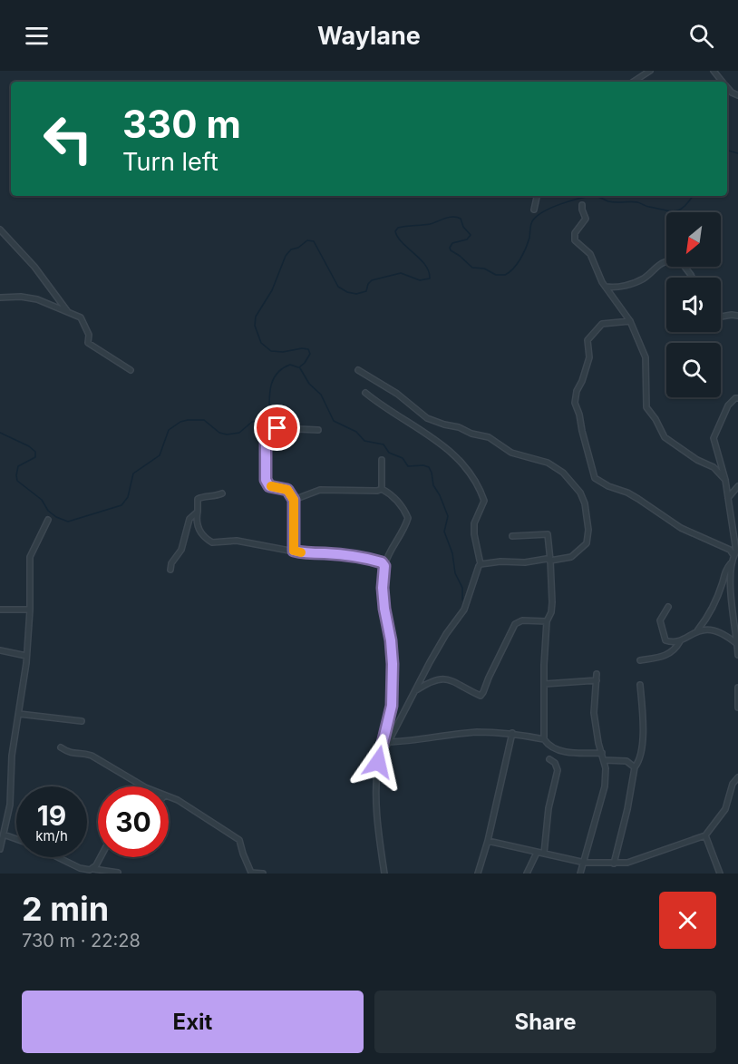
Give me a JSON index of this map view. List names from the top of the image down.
{
  "north": "bottom left",
  "page": {
    "header": "Waylane",
    "turn": ["330 m", "Turn left"],
    "speed": "19 km/h",
    "limit": "30",
    "heading": ["2 min", "730 m · 22:28"],
    "buttons": ["Exit", "Share"]
  }
}
